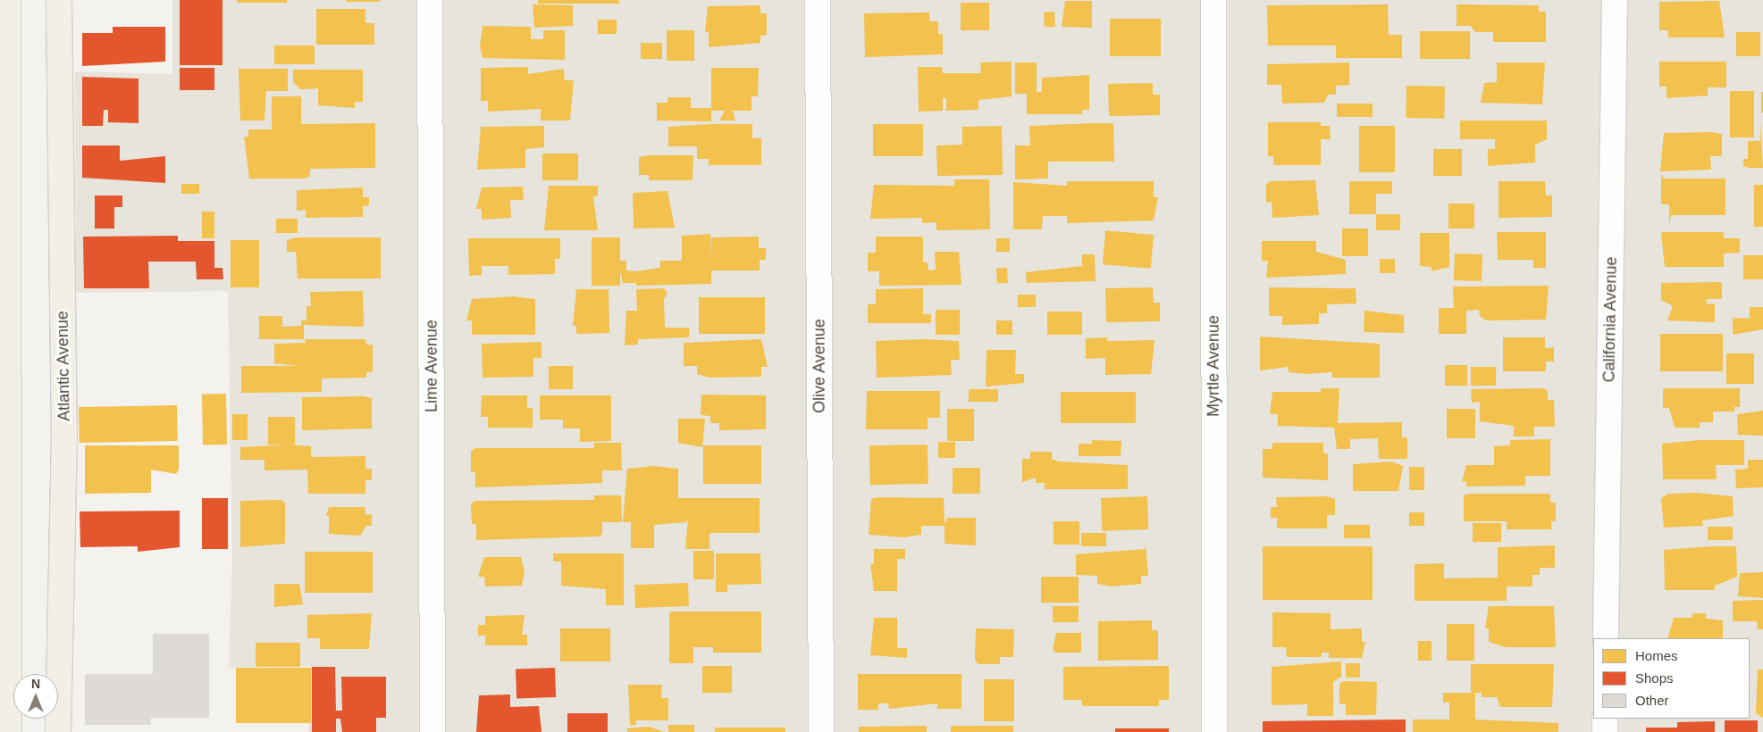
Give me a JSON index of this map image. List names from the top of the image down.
{
  "streets": {
    "main road": ["Atlantic Avenue"],
    "street": [
      "California Avenue",
      "Lime Avenue",
      "Olive Avenue",
      "Myrtle Avenue"
    ]
  },
  "legend": ["Homes", "Shops", "Other"],
  "north": "top"
}
